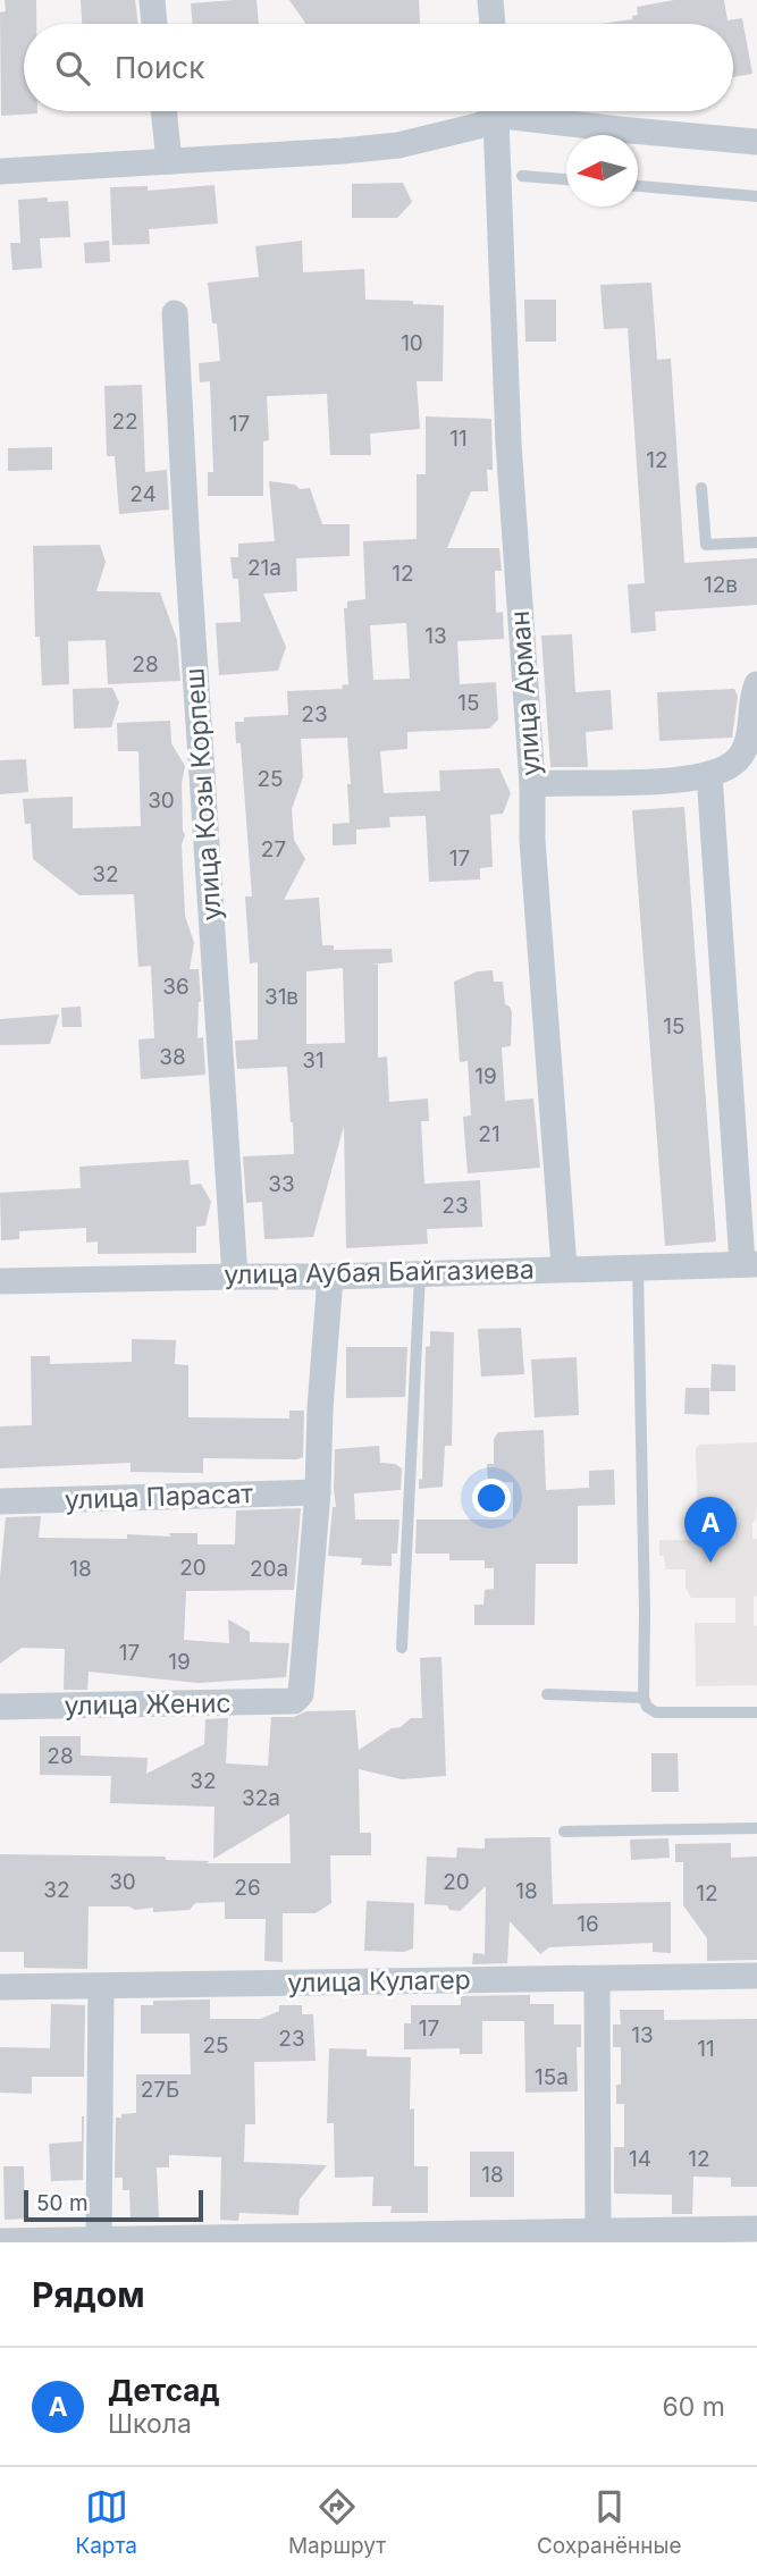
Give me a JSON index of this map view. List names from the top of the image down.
{
  "streets": {
    "street": [
      "улица Арман",
      "улица Козы Корпеш",
      "улица Аубая Байгазиева",
      "улица Парасат",
      "улица Женис",
      "улица Кулагер"
    ]
  },
  "crossings": [
    ["улица Арман", "улица Аубая Байгазиева"],
    ["улица Козы Корпеш", "улица Аубая Байгазиева"],
    ["улица Парасат", "улица Женис"]
  ],
  "house_numbers": [
    "10",
    "22",
    "17",
    "11",
    "12",
    "24",
    "21а",
    "12",
    "12в",
    "13",
    "28",
    "15",
    "23",
    "25",
    "30",
    "27",
    "17",
    "32",
    "36",
    "31в",
    "15",
    "38",
    "31",
    "19",
    "21",
    "33",
    "23",
    "20",
    "18",
    "20а",
    "17",
    "19",
    "28",
    "32",
    "32а",
    "30",
    "20",
    "26",
    "32",
    "18",
    "12",
    "16",
    "17",
    "13",
    "23",
    "25",
    "11",
    "15а",
    "27Б",
    "14",
    "12",
    "18"
  ],
  "scale_bar": "50 m",
  "north": "left",
  "page": {
    "search": "Поиск",
    "pins": "A",
    "scale": "50 m",
    "heading": "Рядом",
    "list": [
      {
        "mark": "A",
        "name": "Детсад",
        "note": "Школа",
        "value": "60 m"
      }
    ],
    "nav": ["Карта", "Маршрут", "Сохранённые"]
  }
}
